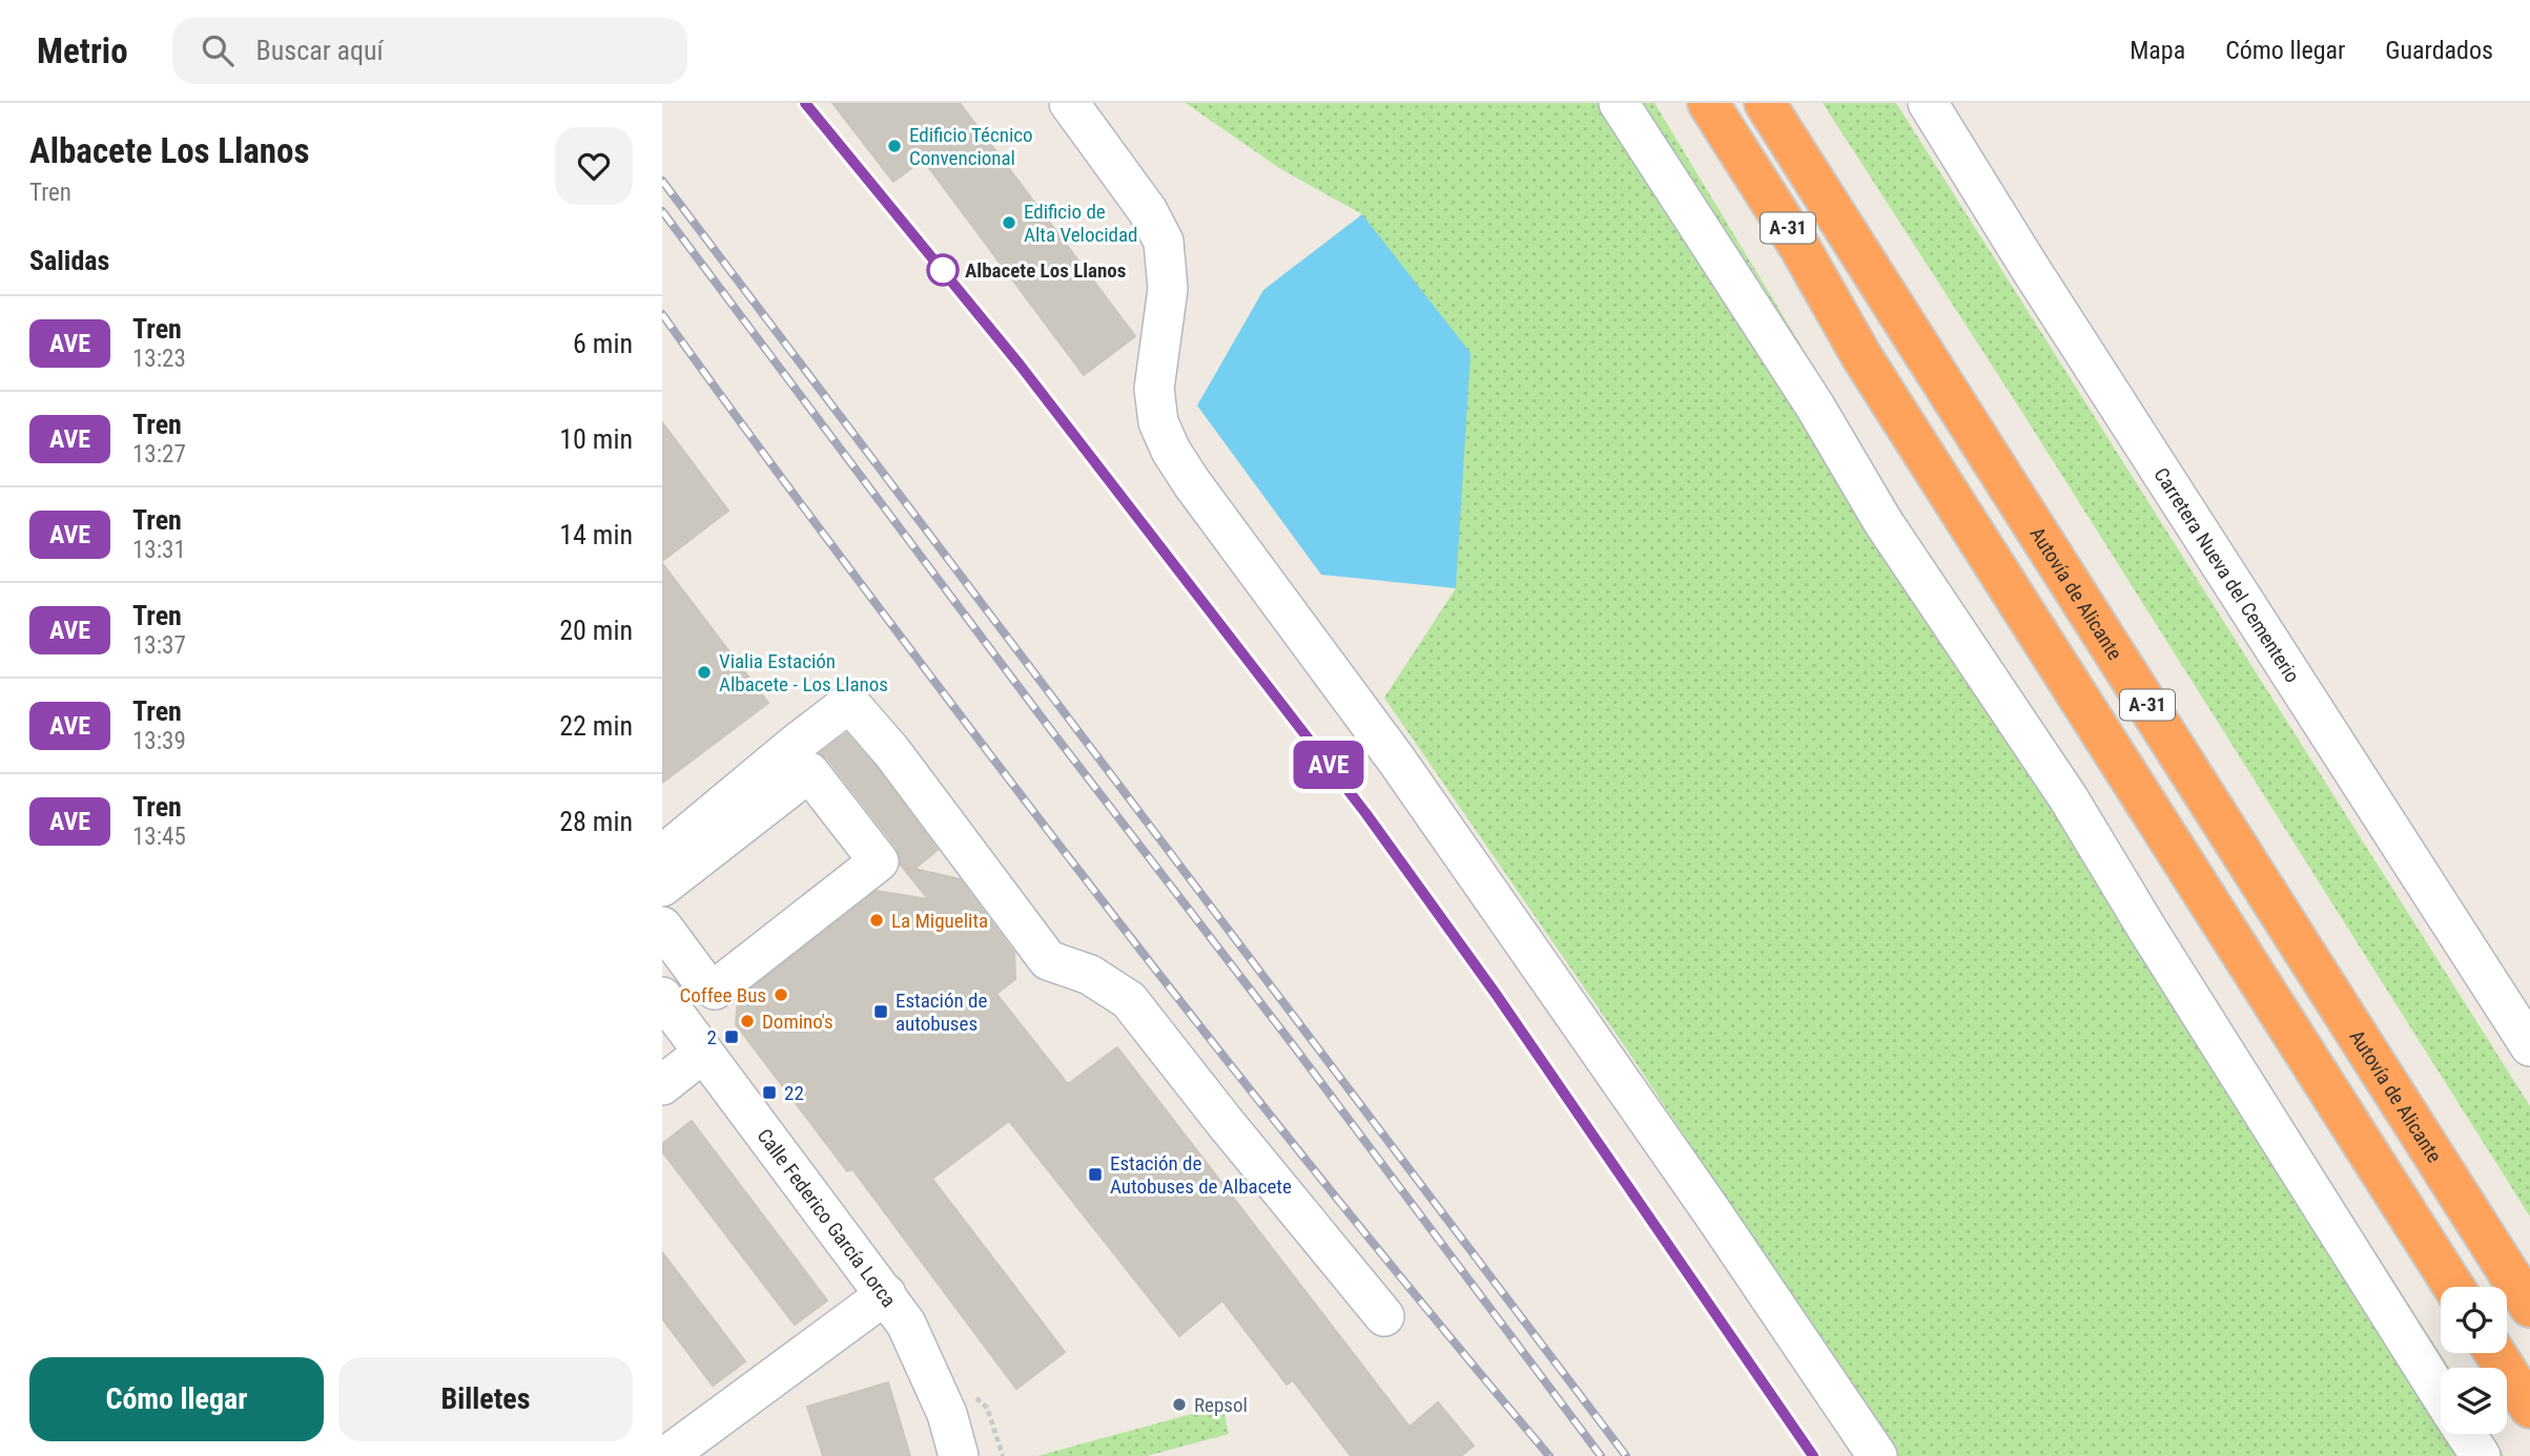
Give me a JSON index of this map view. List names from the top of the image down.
{
  "streets": {
    "highway": ["A-31", "Autovía de Alicante"],
    "street": ["Carretera Nueva del Cementerio", "Calle Federico García Lorca"]
  },
  "places": {
    "other": [
      "Edificio Técnico Convencional",
      "Edificio de Alta Velocidad",
      "Albacete Los Llanos",
      "Vialia Estación Albacete - Los Llanos",
      "La Miguelita",
      "Coffee Bus",
      "Domino's",
      "Repsol"
    ],
    "transit": [
      "Estación de autobuses",
      "2",
      "22",
      "Estación de Autobuses de Albacete"
    ]
  },
  "page": {
    "header": "Metrio",
    "search": "Buscar aquí",
    "nav": ["Mapa", "Cómo llegar", "Guardados"],
    "heading": [
      ["Albacete Los Llanos", "Tren"],
      "Salidas"
    ],
    "on_map": "AVE",
    "list": [
      {
        "mark": "AVE",
        "name": "Tren",
        "note": "13:23",
        "value": "6 min"
      },
      {
        "mark": "AVE",
        "name": "Tren",
        "note": "13:27",
        "value": "10 min"
      },
      {
        "mark": "AVE",
        "name": "Tren",
        "note": "13:31",
        "value": "14 min"
      },
      {
        "mark": "AVE",
        "name": "Tren",
        "note": "13:37",
        "value": "20 min"
      },
      {
        "mark": "AVE",
        "name": "Tren",
        "note": "13:39",
        "value": "22 min"
      },
      {
        "mark": "AVE",
        "name": "Tren",
        "note": "13:45",
        "value": "28 min"
      }
    ],
    "buttons": ["Cómo llegar", "Billetes"]
  }
}
